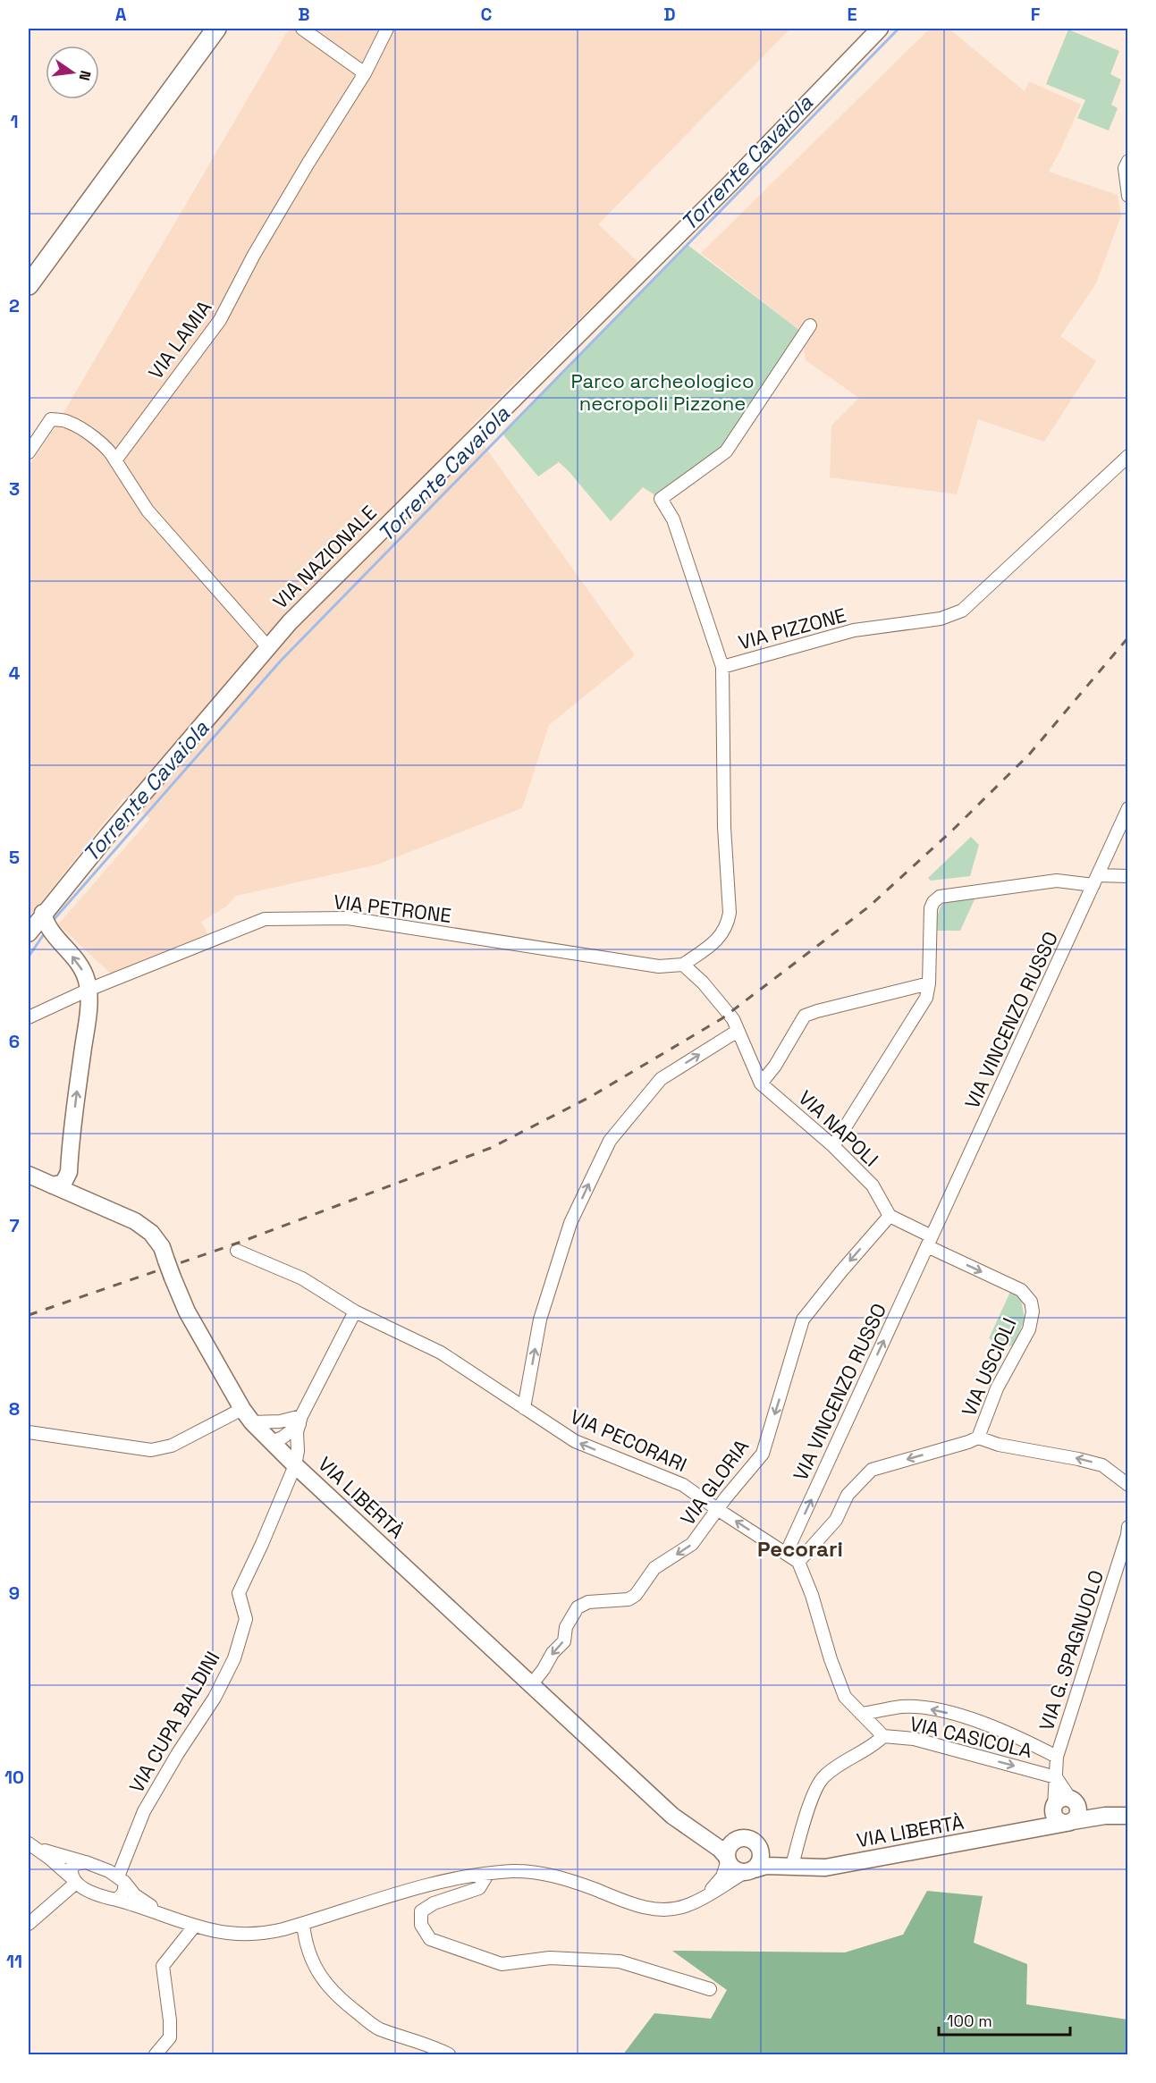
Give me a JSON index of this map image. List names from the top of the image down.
{
  "streets": {
    "main road": ["VIA NAZIONALE", "VIA LIBERTÀ"],
    "street": [
      "VIA LAMIA",
      "VIA PIZZONE",
      "VIA PETRONE",
      "VIA VINCENZO RUSSO",
      "VIA NAPOLI",
      "VIA USCIOLI",
      "VIA PECORARI",
      "VIA GLORIA",
      "VIA G. SPAGNUOLO",
      "VIA CUPA BALDINI",
      "VIA CASICOLA"
    ]
  },
  "crossings": [
    ["VIA PIZZONE", "VIA PETRONE"],
    ["VIA VINCENZO RUSSO", "VIA USCIOLI"],
    ["VIA VINCENZO RUSSO", "VIA PECORARI"],
    ["VIA NAPOLI", "VIA GLORIA"],
    ["VIA USCIOLI", "VIA PECORARI"],
    ["VIA PECORARI", "VIA GLORIA"],
    ["VIA GLORIA", "VIA LIBERTÀ"],
    ["VIA LIBERTÀ", "VIA G. SPAGNUOLO"],
    ["VIA LIBERTÀ", "VIA CUPA BALDINI"],
    ["VIA LIBERTÀ", "VIA CASICOLA"],
    ["VIA G. SPAGNUOLO", "VIA CASICOLA"]
  ],
  "one_way": ["VIA VINCENZO RUSSO", "VIA PECORARI", "VIA GLORIA"],
  "districts": ["Pecorari"],
  "water": ["Torrente Cavaiola"],
  "parks": ["Parco archeologico necropoli Pizzone"],
  "scale_bar": "100 m",
  "north": "right",
  "grid": {
    "columns": [
      "A",
      "B",
      "C",
      "D",
      "E",
      "F"
    ],
    "rows": [
      "1",
      "2",
      "3",
      "4",
      "5",
      "6",
      "7",
      "8",
      "9",
      "10",
      "11"
    ]
  }
}
